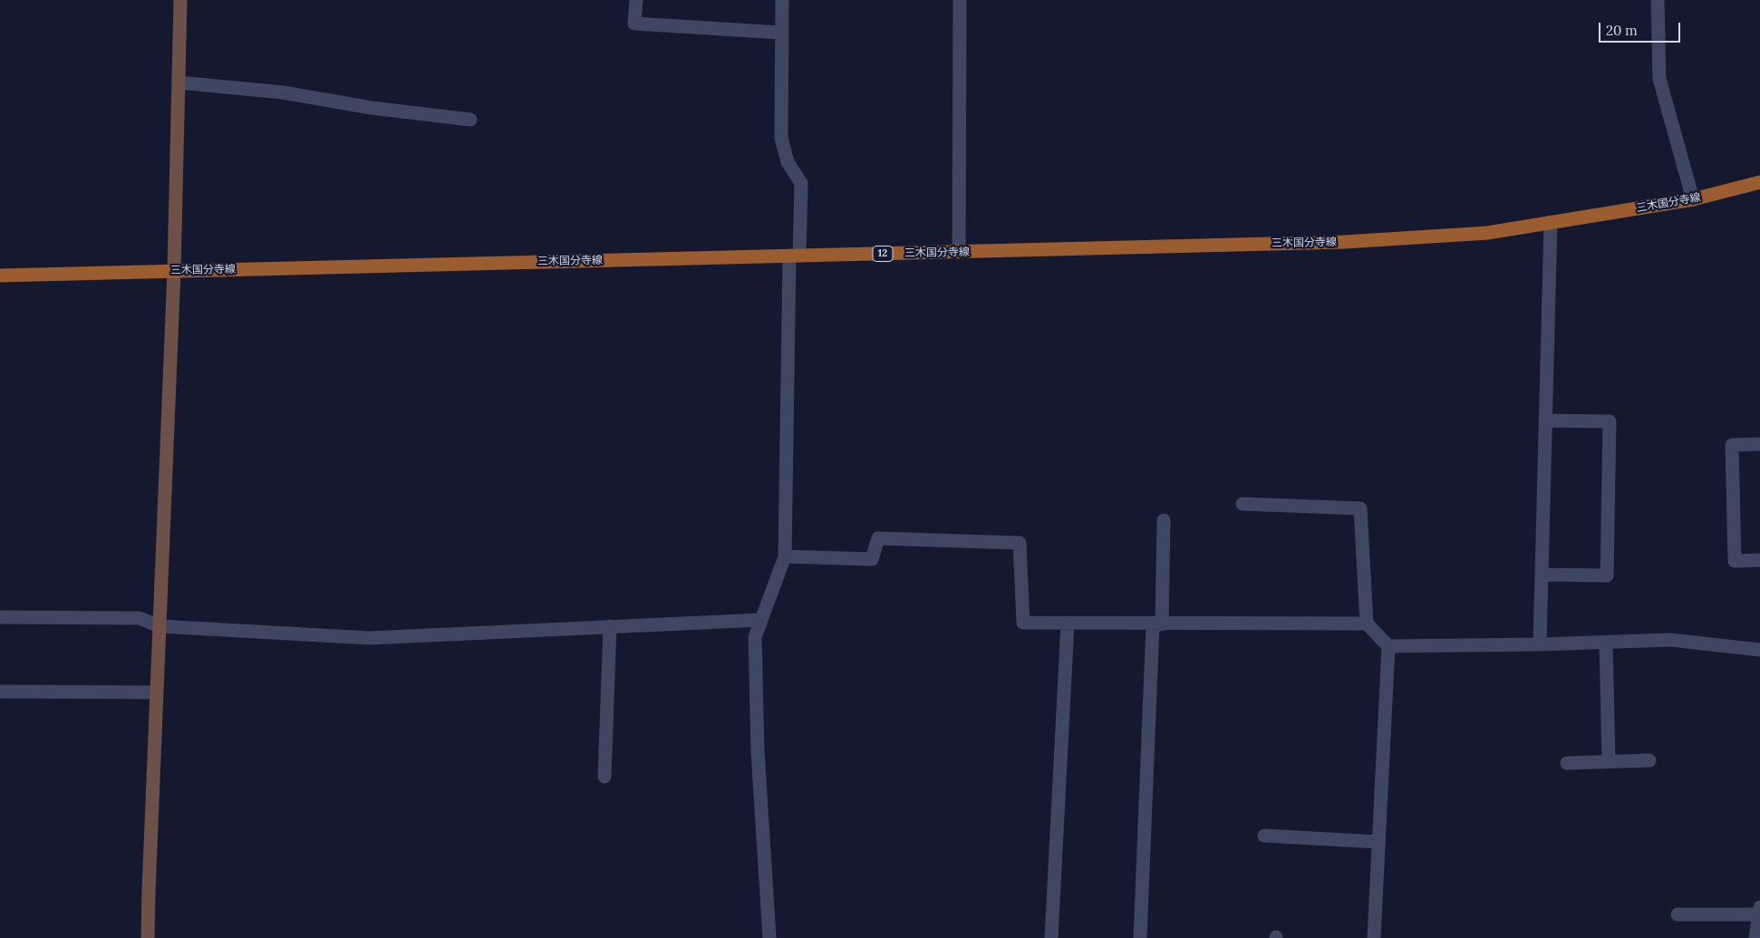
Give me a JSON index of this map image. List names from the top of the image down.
{
  "streets": {
    "main road": ["三木国分寺線", "12"]
  },
  "scale_bar": "20 m"
}
